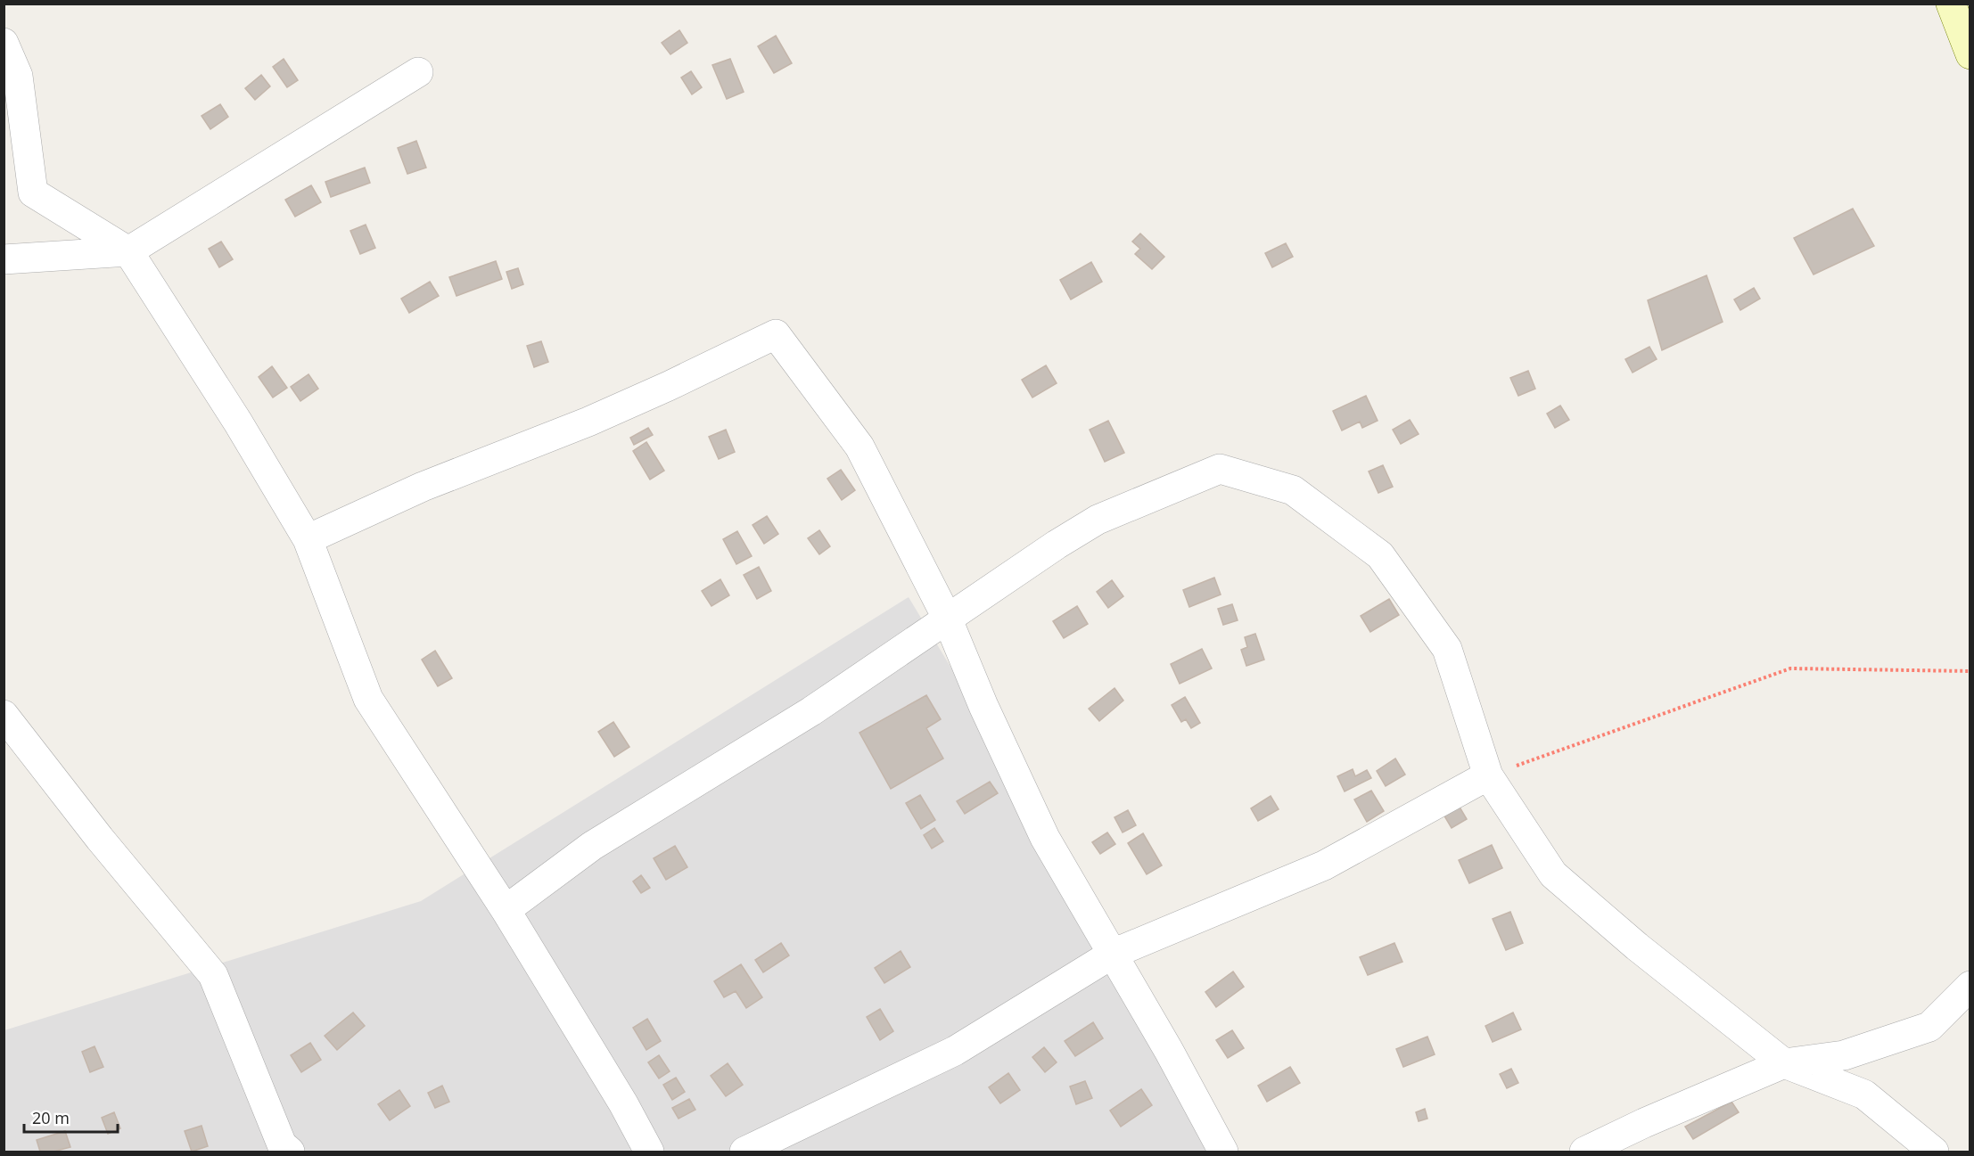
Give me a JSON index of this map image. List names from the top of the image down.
{
  "scale_bar": "20 m"
}
